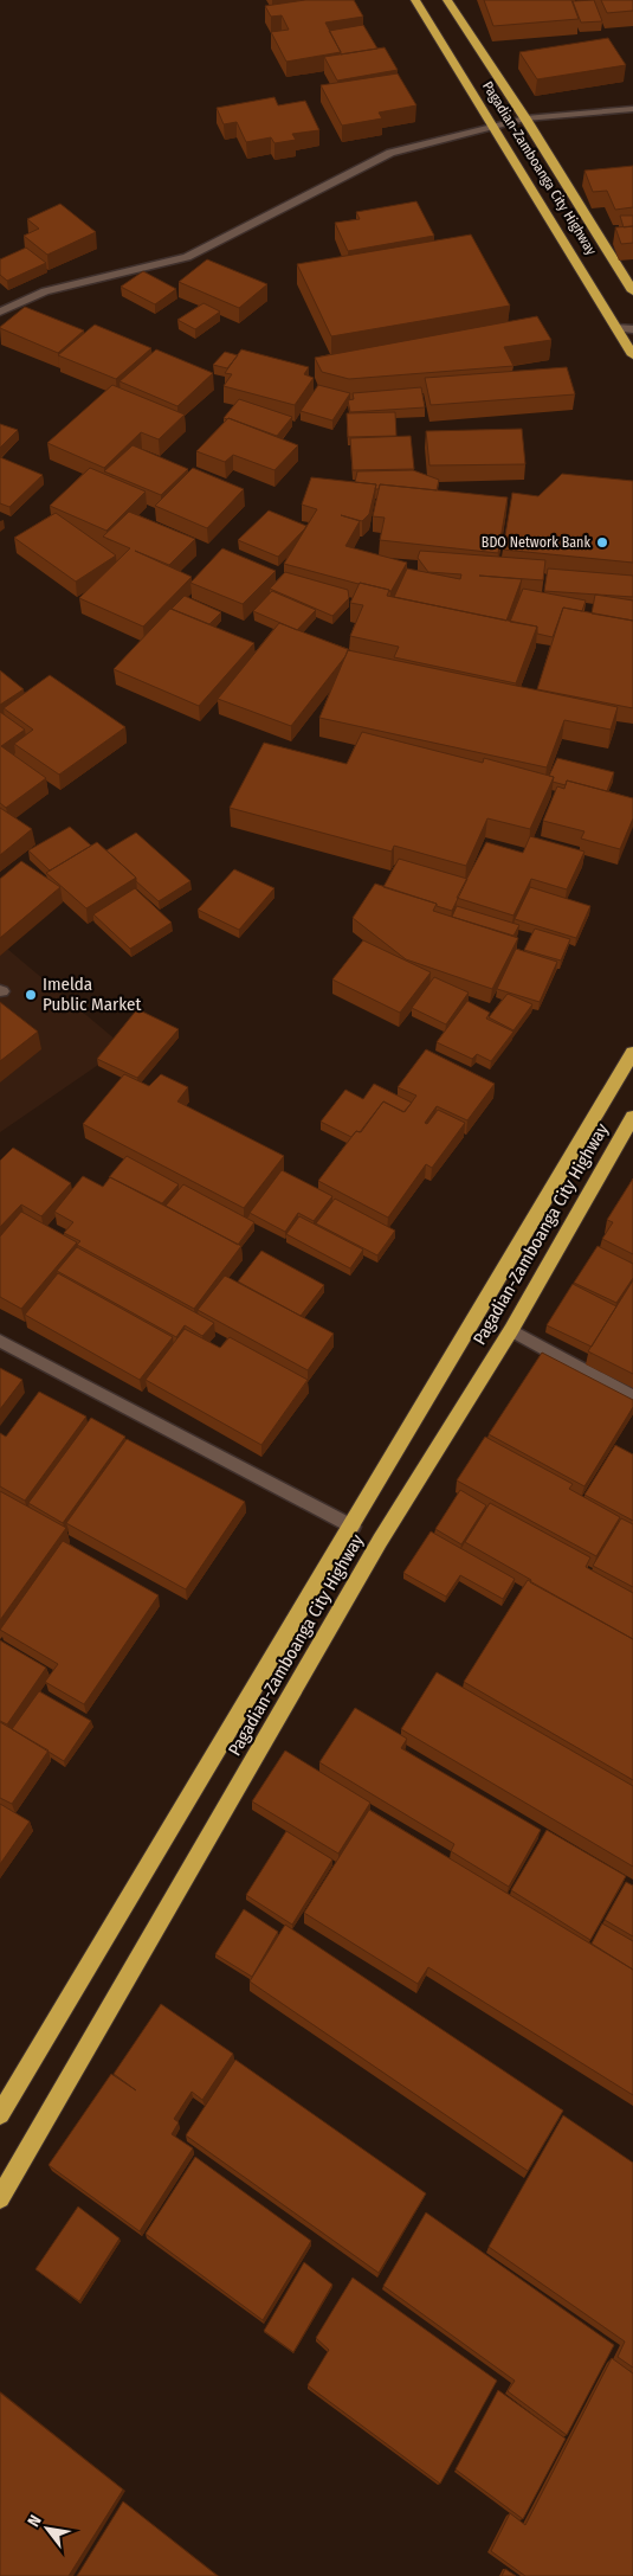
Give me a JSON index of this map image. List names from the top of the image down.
{
  "streets": {
    "highway": ["Pagadian-Zamboanga City Highway"]
  },
  "places": ["BDO Network Bank", "Imelda Public Market"],
  "north": "top left"
}
